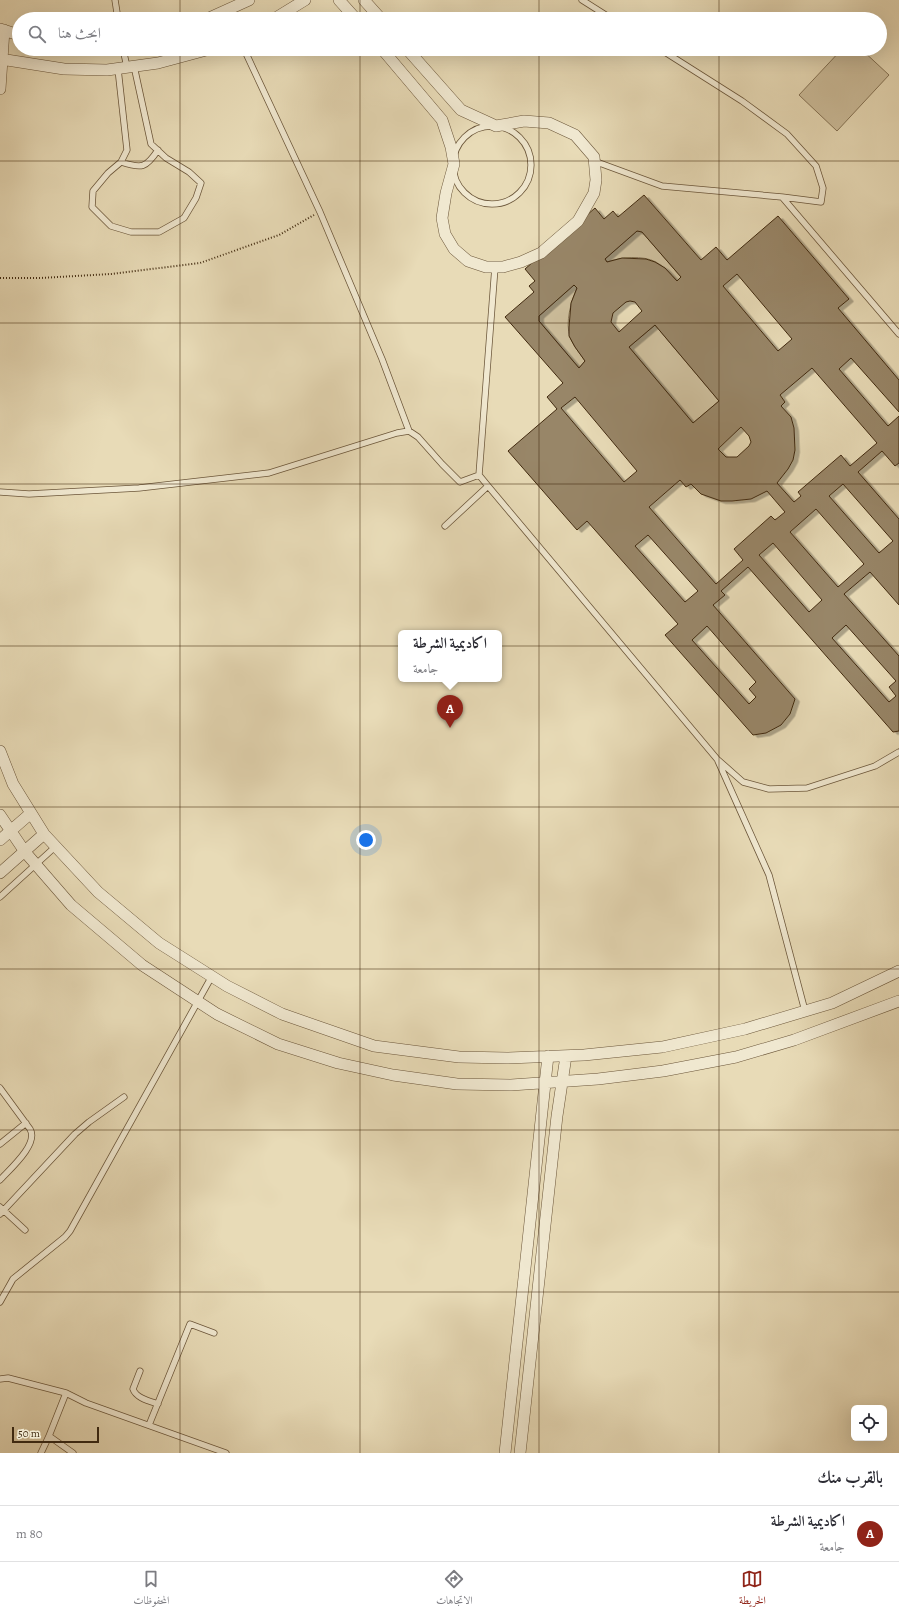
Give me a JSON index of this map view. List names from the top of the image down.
{
  "scale_bar": "50 m",
  "page": {
    "search": "ابحث هنا",
    "popup": ["اكاديمية الشرطة", "جامعة"],
    "pins": "A",
    "scale": "50 m",
    "heading": "بالقرب منك",
    "list": [
      {
        "mark": "A",
        "name": "اكاديمية الشرطة",
        "note": "جامعة",
        "value": "80 m"
      }
    ],
    "nav": ["الخريطة", "الاتجاهات", "المحفوظات"]
  }
}
